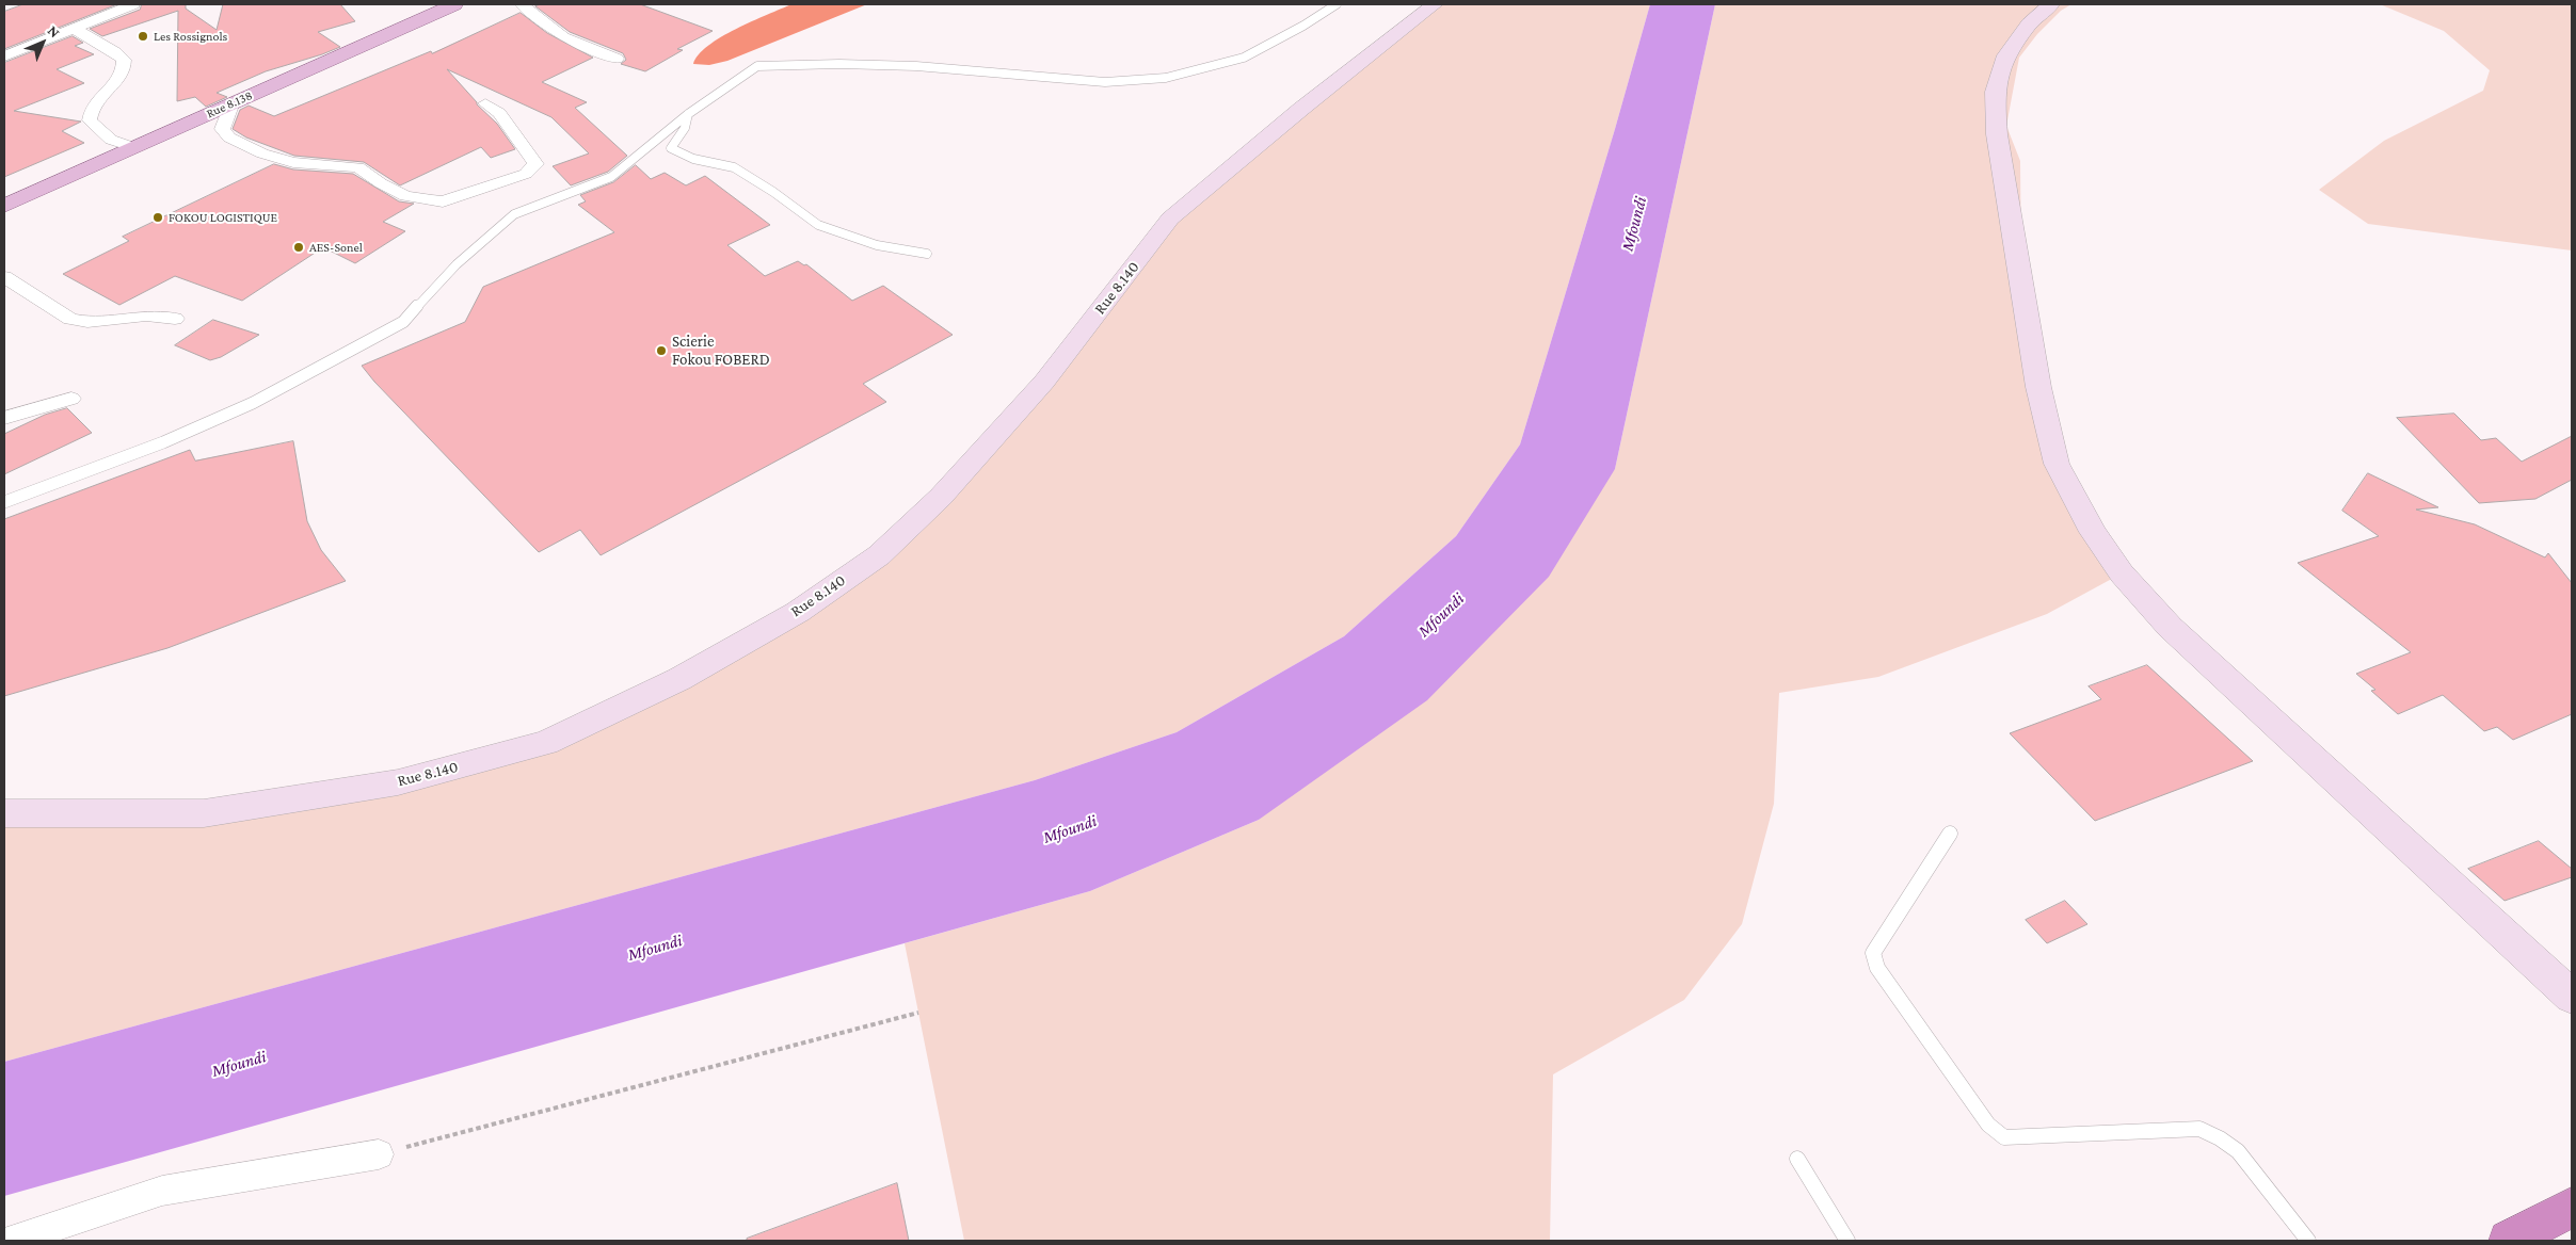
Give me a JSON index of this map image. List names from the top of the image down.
{
  "streets": {
    "main road": ["Rue 8.138", "Rue 8.140"]
  },
  "water": ["Mfoundi"],
  "places": [
    "Les Rossignols",
    "FOKOU LOGISTIQUE",
    "AES-Sonel",
    "Scierie Fokou FOBERD"
  ],
  "north": "top right"
}
